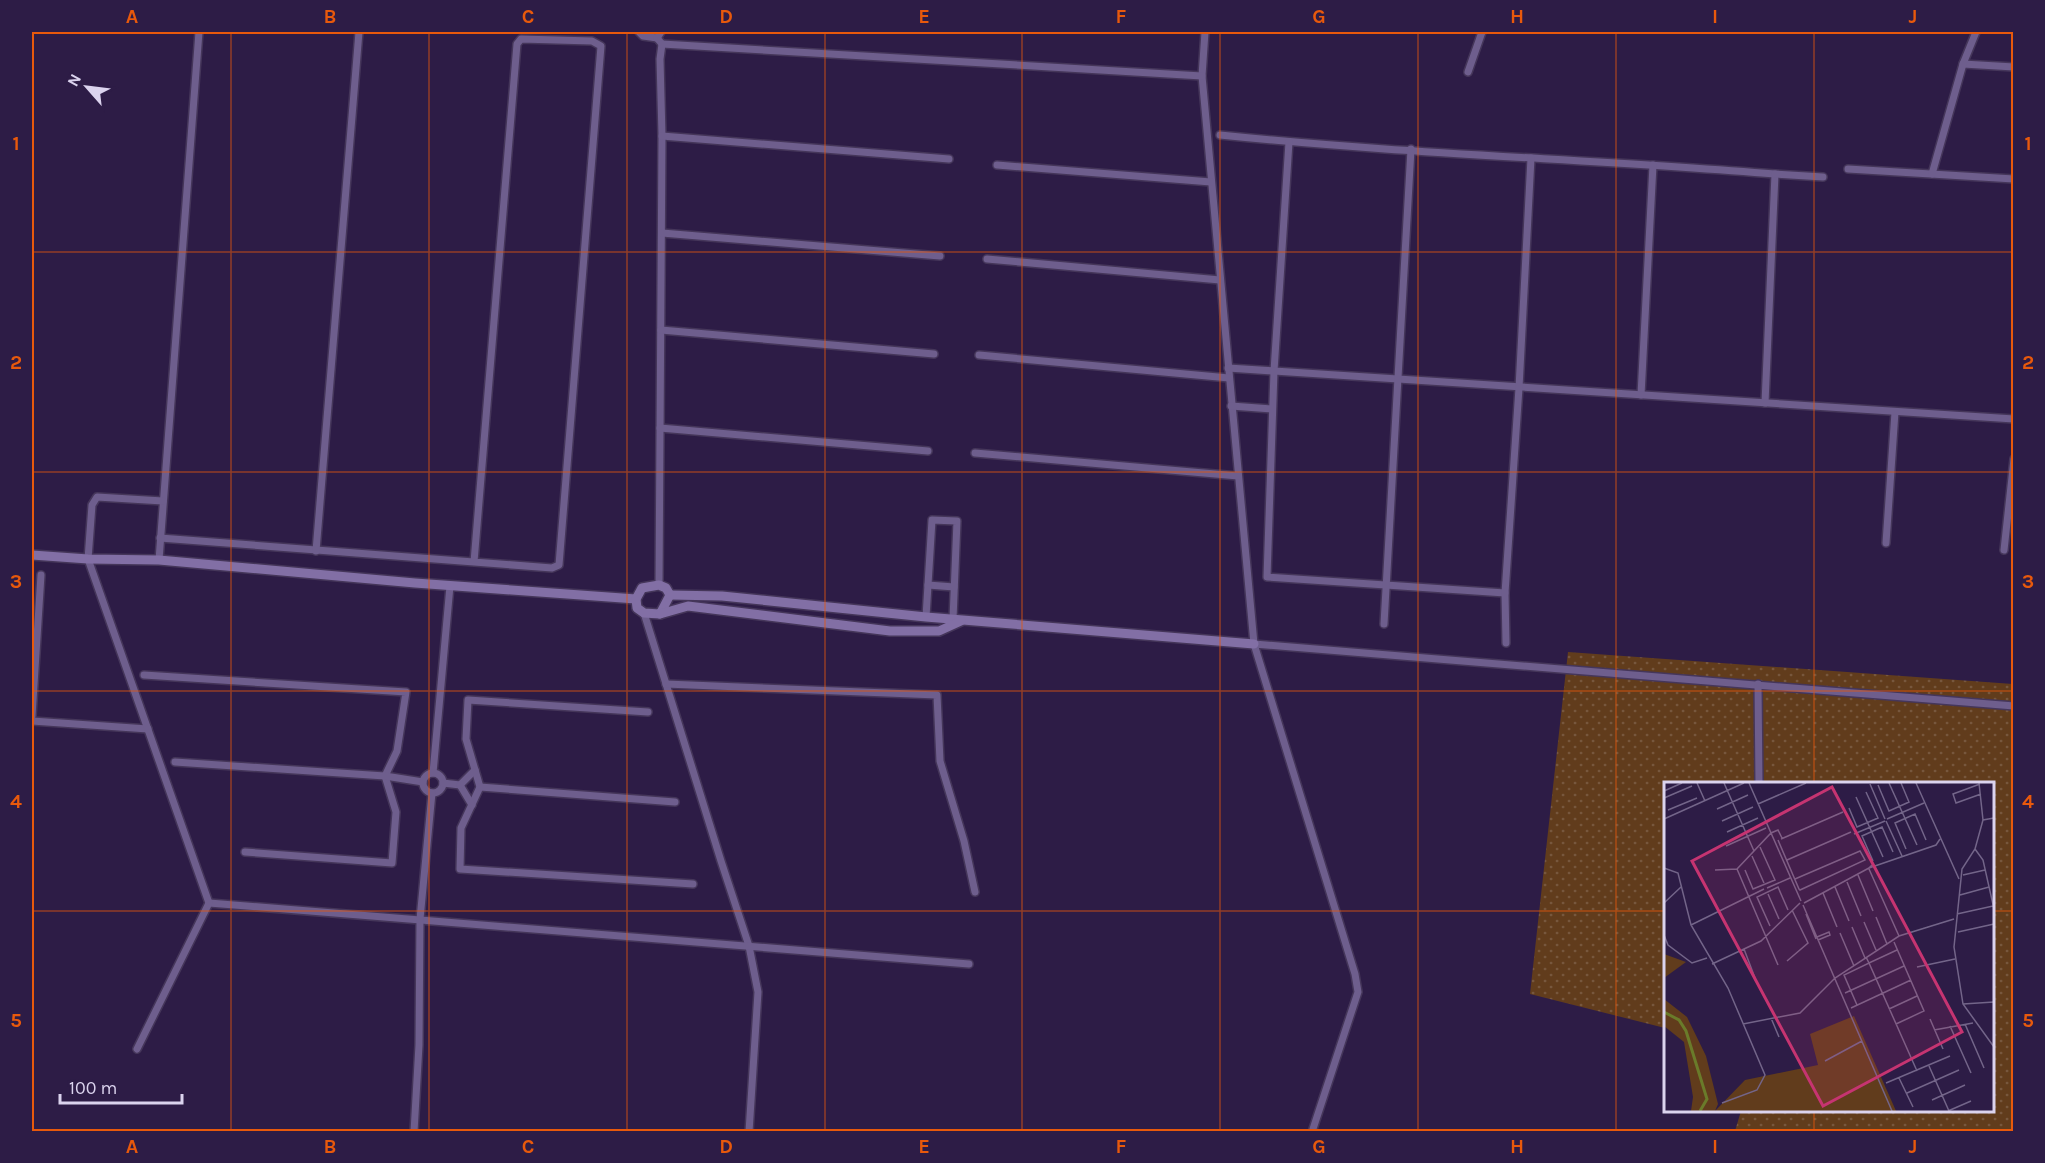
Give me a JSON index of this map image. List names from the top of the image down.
{
  "scale_bar": "100 m",
  "north": "top left",
  "grid": {
    "columns": [
      "A",
      "B",
      "C",
      "D",
      "E",
      "F",
      "G",
      "H",
      "I",
      "J"
    ],
    "rows": [
      "1",
      "2",
      "3",
      "4",
      "5"
    ]
  }
}
